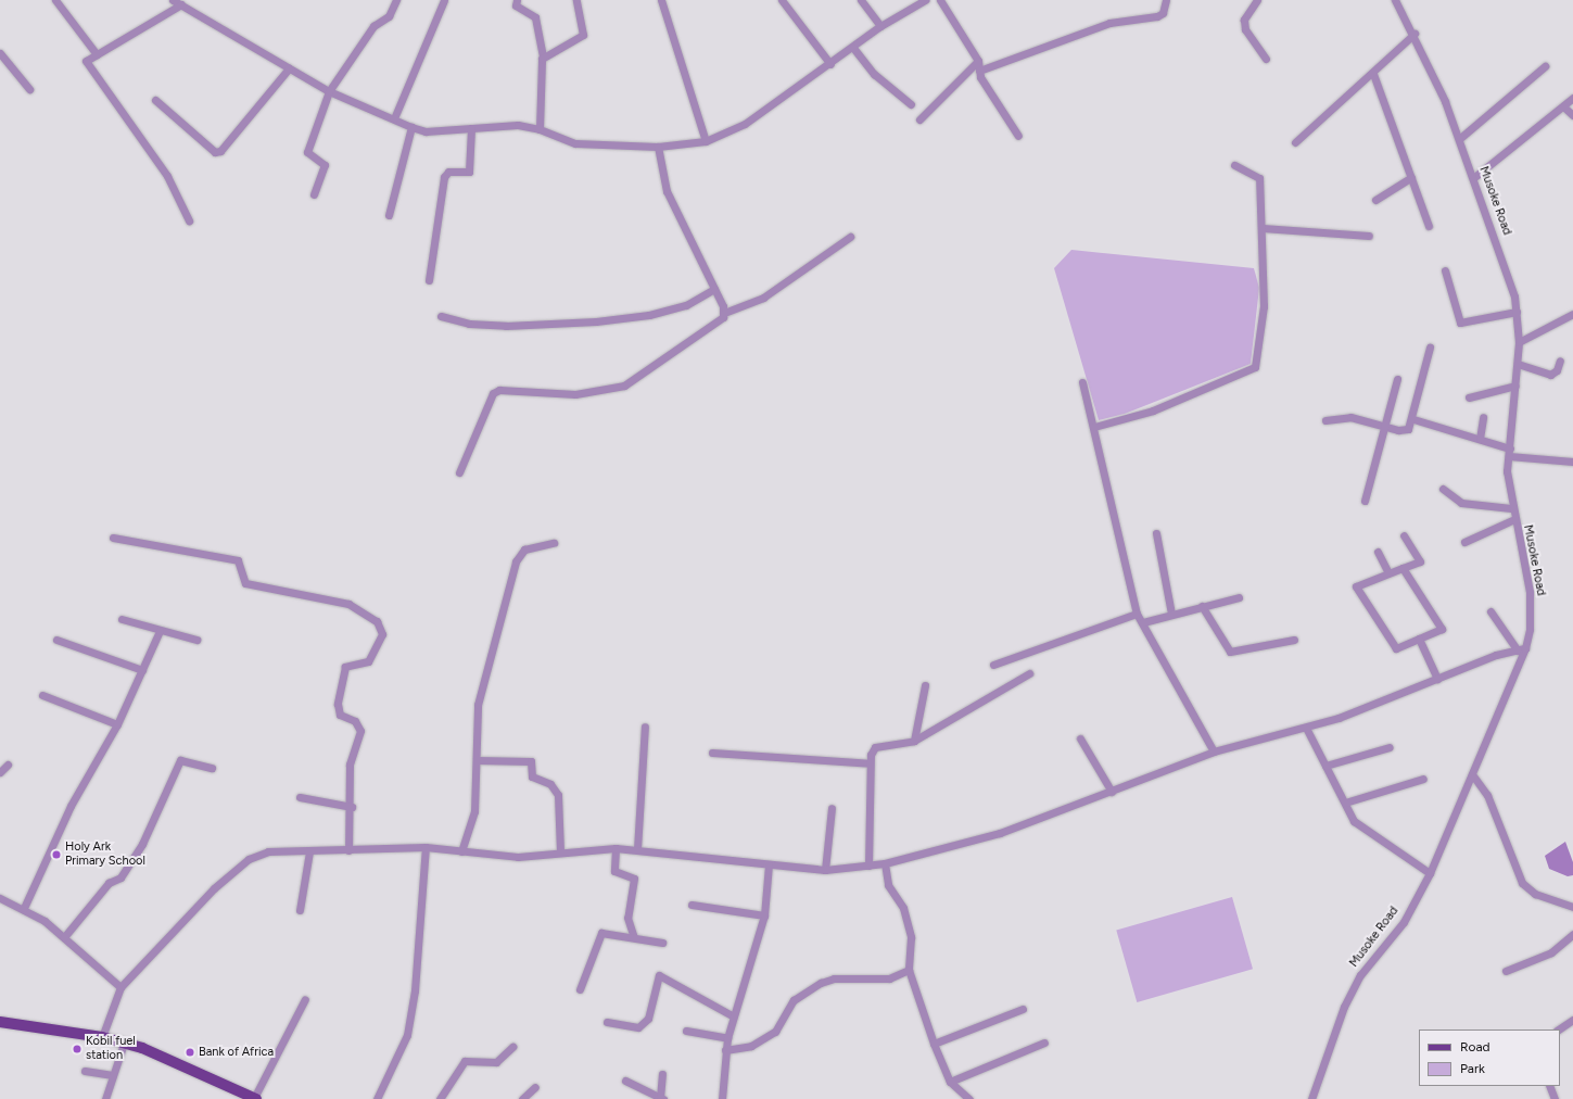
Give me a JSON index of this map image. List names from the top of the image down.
{
  "streets": {
    "street": ["Musoke Road"]
  },
  "places": ["Holy Ark Primary School", "Kobil fuel station", "Bank of Africa"],
  "legend": ["Road", "Park"]
}
